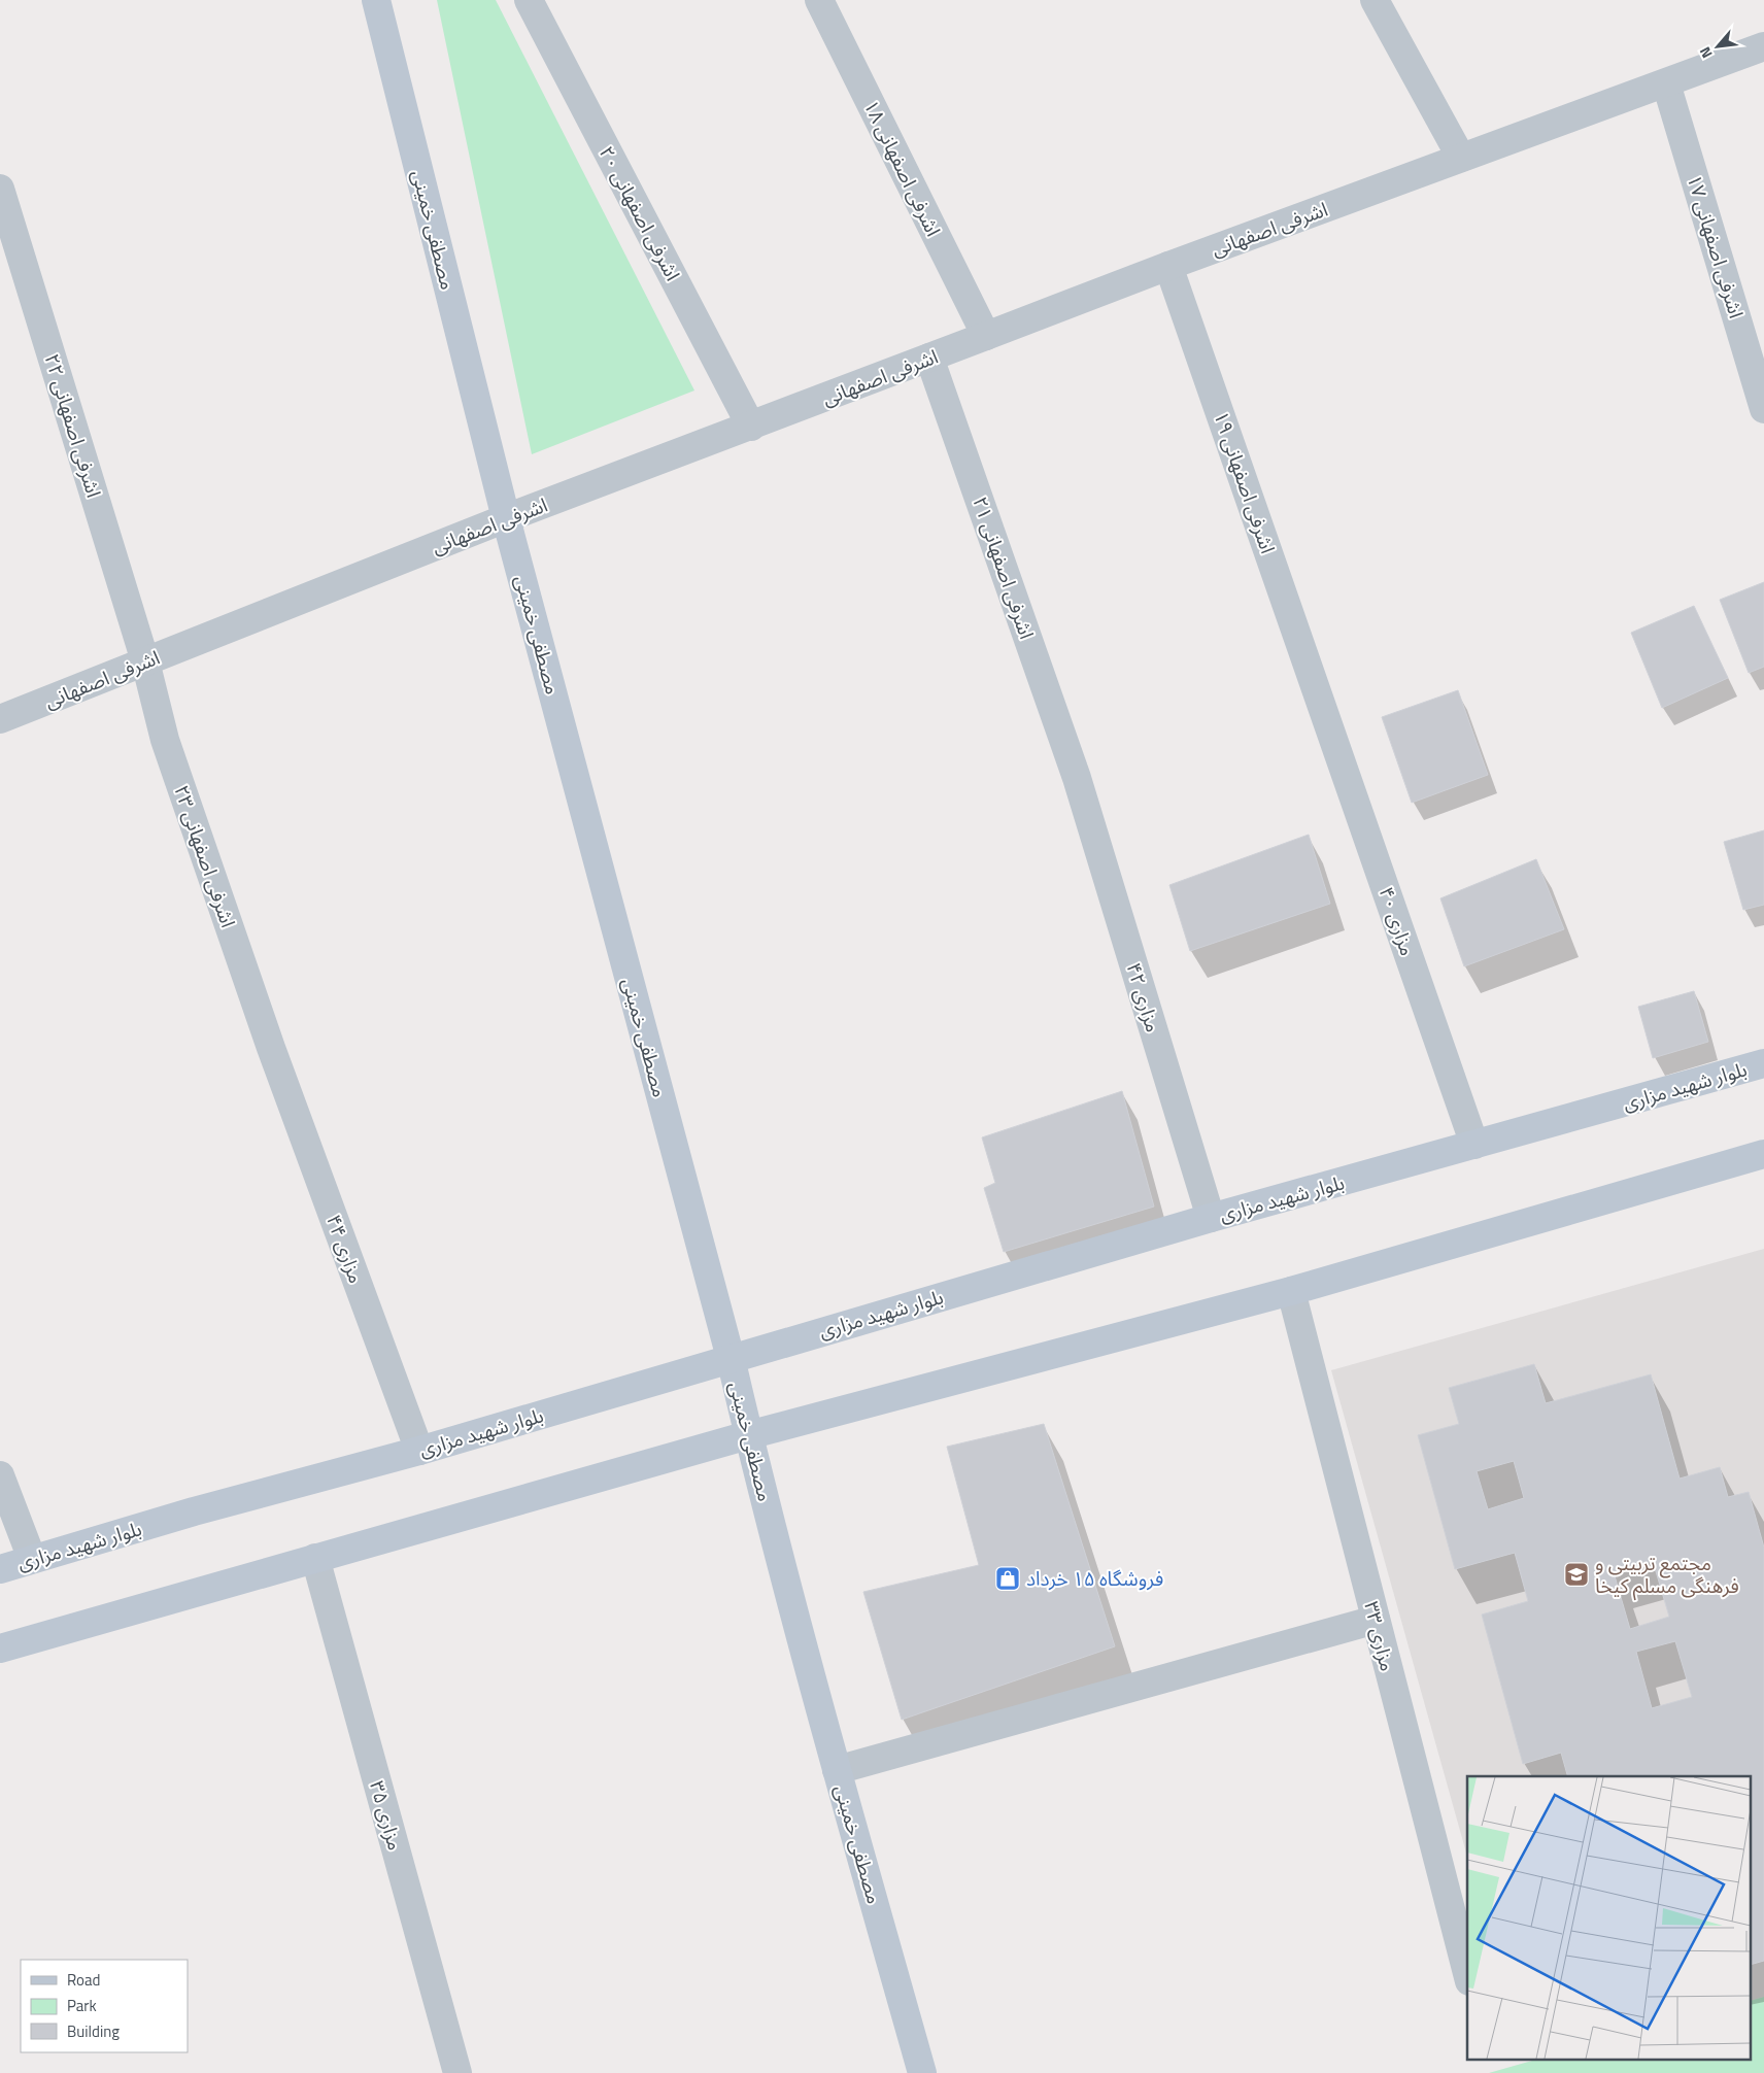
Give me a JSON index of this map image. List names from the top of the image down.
{
  "streets": {
    "main road": ["مصطفی خمینی", "بلوار شهید مزاری"],
    "street": [
      "اشرفی اصفهانی ۱۸",
      "اشرفی اصفهانی ۲۰",
      "اشرفی اصفهانی",
      "اشرفی اصفهانی ۱۷",
      "اشرفی اصفهانی ۲۲",
      "اشرفی اصفهانی ۱۹",
      "اشرفی اصفهانی ۲۱",
      "اشرفی اصفهانی ۲۳",
      "مزاری ۴۰",
      "مزاری ۴۲",
      "مزاری ۴۴",
      "مزاری ۳۳",
      "مزاری ۳۵"
    ]
  },
  "crossings": [
    ["اشرفی اصفهانی ۱۸", "اشرفی اصفهانی"],
    ["اشرفی اصفهانی ۲۰", "اشرفی اصفهانی"],
    ["اشرفی اصفهانی", "مصطفی خمینی"],
    ["اشرفی اصفهانی", "اشرفی اصفهانی ۱۷"],
    ["اشرفی اصفهانی", "اشرفی اصفهانی ۲۲"],
    ["اشرفی اصفهانی", "اشرفی اصفهانی ۱۹"],
    ["اشرفی اصفهانی", "اشرفی اصفهانی ۲۱"],
    ["اشرفی اصفهانی", "اشرفی اصفهانی ۲۳"],
    ["مصطفی خمینی", "بلوار شهید مزاری"],
    ["اشرفی اصفهانی ۲۲", "اشرفی اصفهانی ۲۳"],
    ["اشرفی اصفهانی ۱۹", "مزاری ۴۰"],
    ["اشرفی اصفهانی ۲۱", "مزاری ۴۲"],
    ["اشرفی اصفهانی ۲۳", "مزاری ۴۴"],
    ["مزاری ۴۰", "بلوار شهید مزاری"],
    ["مزاری ۴۲", "بلوار شهید مزاری"],
    ["بلوار شهید مزاری", "مزاری ۴۴"]
  ],
  "places": {
    "school or university": ["مجتمع تربیتی و فرهنگی مسلم کیخا"],
    "shop": ["فروشگاه ۱۵ خرداد"]
  },
  "legend": ["Road", "Park", "Building"],
  "north": "bottom left"
}
